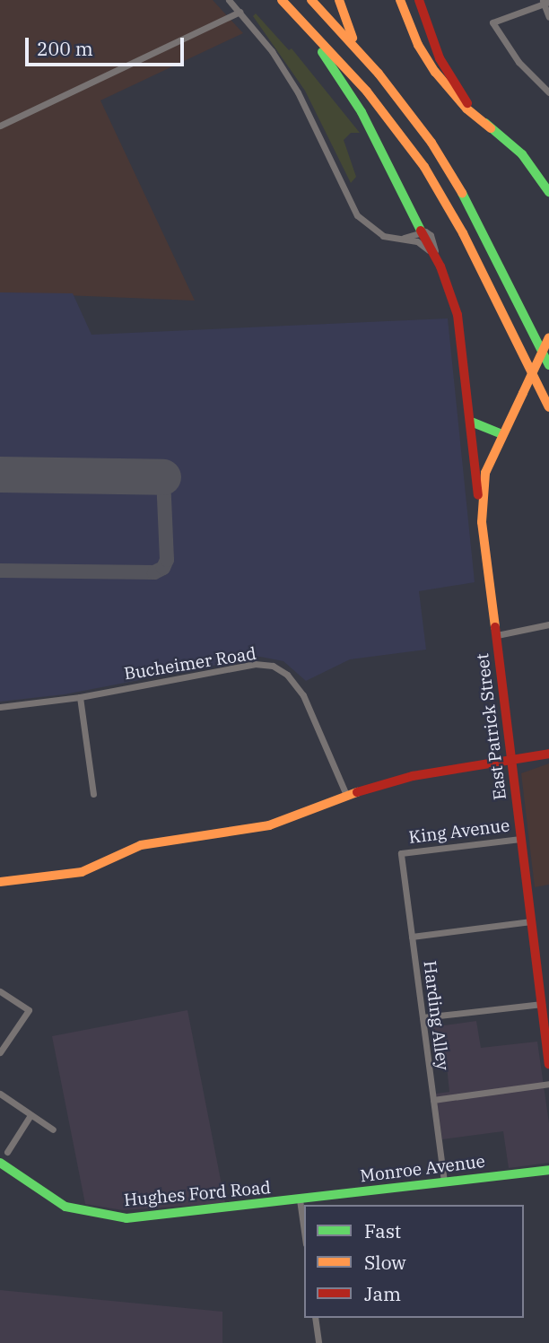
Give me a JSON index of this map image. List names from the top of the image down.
{
  "streets": {
    "main road": ["East Patrick Street", "Monroe Avenue", "Hughes Ford Road"],
    "street": ["Bucheimer Road", "King Avenue", "Harding Alley"]
  },
  "crossings": [
    ["East Patrick Street", "King Avenue"],
    ["King Avenue", "Harding Alley"],
    ["Harding Alley", "Monroe Avenue"],
    ["Monroe Avenue", "Hughes Ford Road"]
  ],
  "legend": ["Fast", "Slow", "Jam"],
  "scale_bar": "200 m"
}
